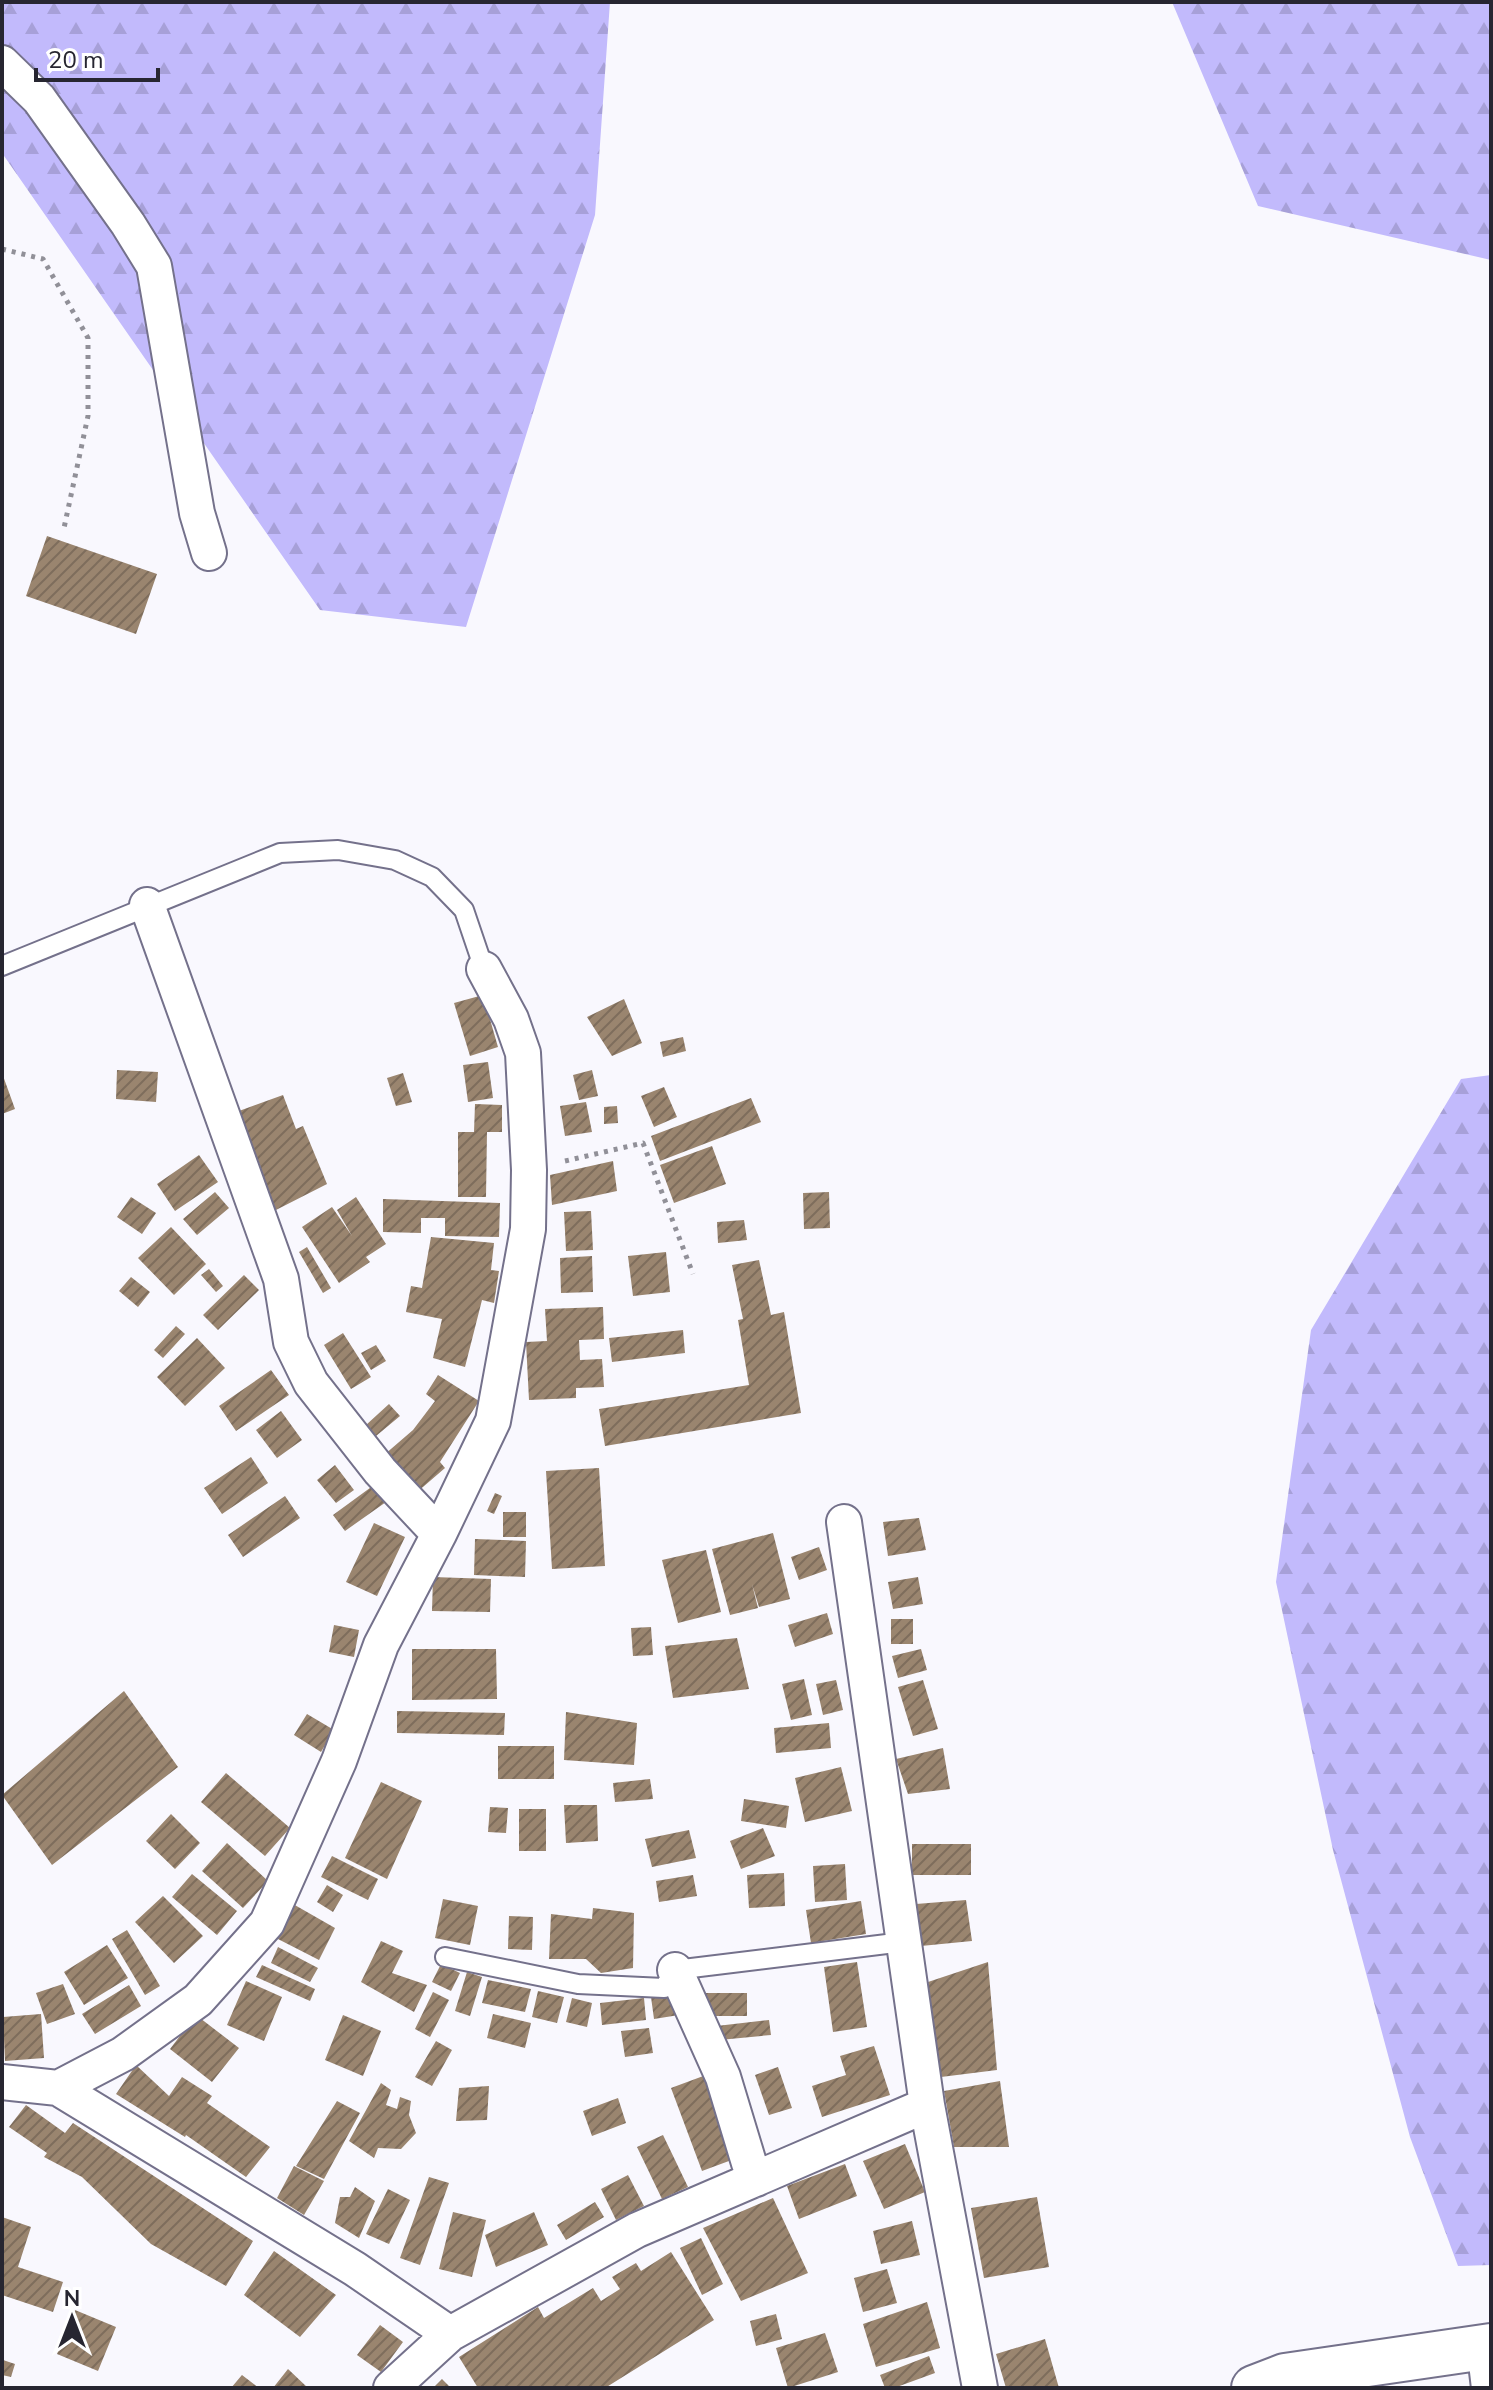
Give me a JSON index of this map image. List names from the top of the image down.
{
  "scale_bar": "20 m",
  "north": "top"
}
